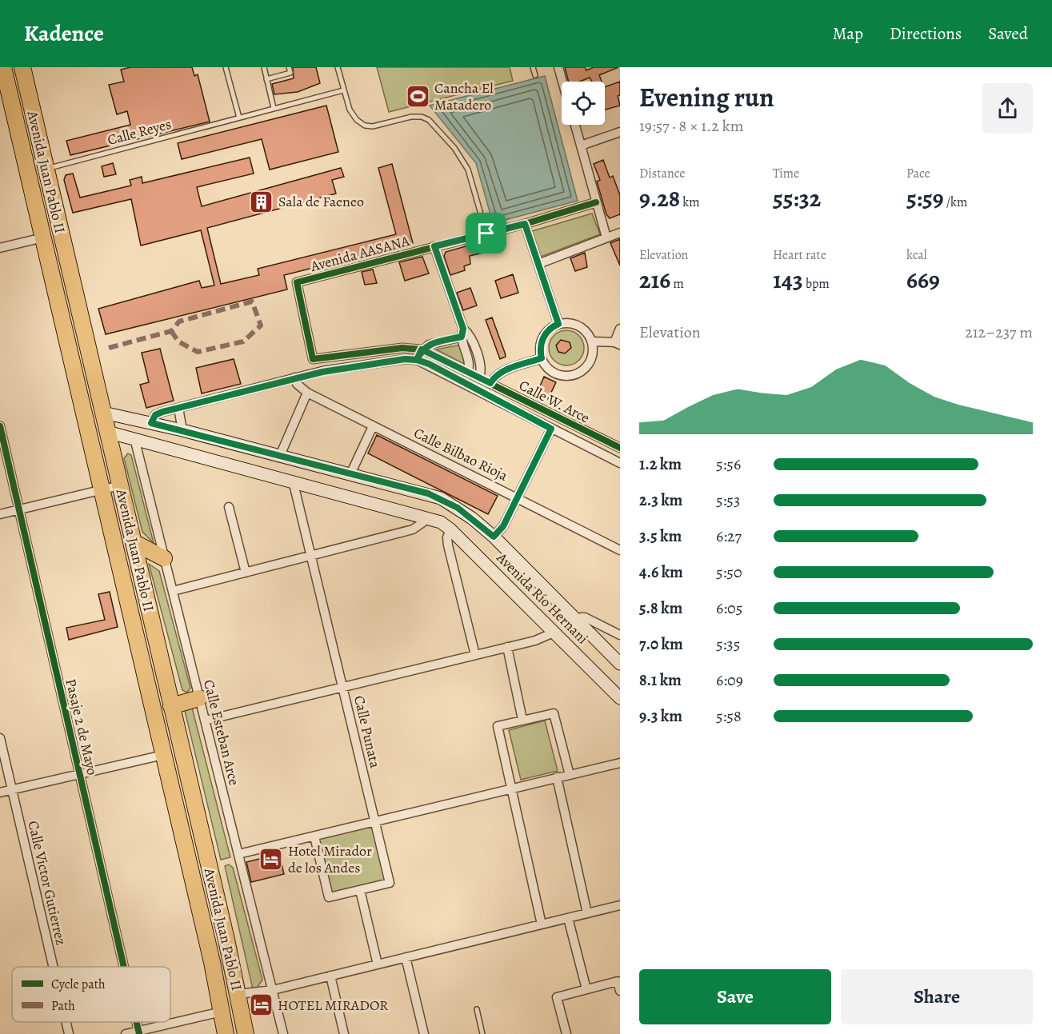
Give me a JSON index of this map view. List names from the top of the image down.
{
  "streets": {
    "highway": ["Avenida Juan Pablo II"],
    "street": [
      "Avenida AASANA",
      "Calle W. Arce",
      "Calle Bilbao Rioja",
      "Avenida Río Hernani",
      "Pasaje 2 de Mayo",
      "Calle Punata",
      "Calle Esteban Arce",
      "Calle Victor Gutierrez"
    ],
    "lane": ["Calle Reyes"]
  },
  "crossings": [
    ["Calle Reyes", "Avenida Juan Pablo II"],
    ["Avenida Juan Pablo II", "Avenida Río Hernani"],
    ["Avenida AASANA", "Calle W. Arce"],
    ["Calle W. Arce", "Calle Bilbao Rioja"],
    ["Calle W. Arce", "Avenida Río Hernani"],
    ["Avenida Río Hernani", "Calle Punata"],
    ["Avenida Río Hernani", "Calle Esteban Arce"]
  ],
  "places": {
    "sports": ["Cancha El Matadero"],
    "building": ["Sala de Faeneo"],
    "hotel": ["Hotel Mirador de los Andes", "HOTEL MIRADOR"]
  },
  "legend": ["Cycle path", "Path"],
  "page": {
    "header": "Kadence",
    "nav": ["Map", "Directions", "Saved"],
    "heading": ["Evening run", "19:57 · 8 × 1.2 km"],
    "stats": [
      ["Distance", "9.28 km"],
      ["Time", "55:32"],
      ["Pace", "5:59 /km"],
      ["Elevation", "216 m"],
      ["Heart rate", "143 bpm"],
      ["kcal", "669"]
    ],
    "chart": ["Elevation", "212–237 m"],
    "list": [
      {
        "name": "1.2 km",
        "note": "5:56"
      },
      {
        "name": "2.3 km",
        "note": "5:53"
      },
      {
        "name": "3.5 km",
        "note": "6:27"
      },
      {
        "name": "4.6 km",
        "note": "5:50"
      },
      {
        "name": "5.8 km",
        "note": "6:05"
      },
      {
        "name": "7.0 km",
        "note": "5:35"
      },
      {
        "name": "8.1 km",
        "note": "6:09"
      },
      {
        "name": "9.3 km",
        "note": "5:58"
      }
    ],
    "buttons": ["Save", "Share"]
  }
}
